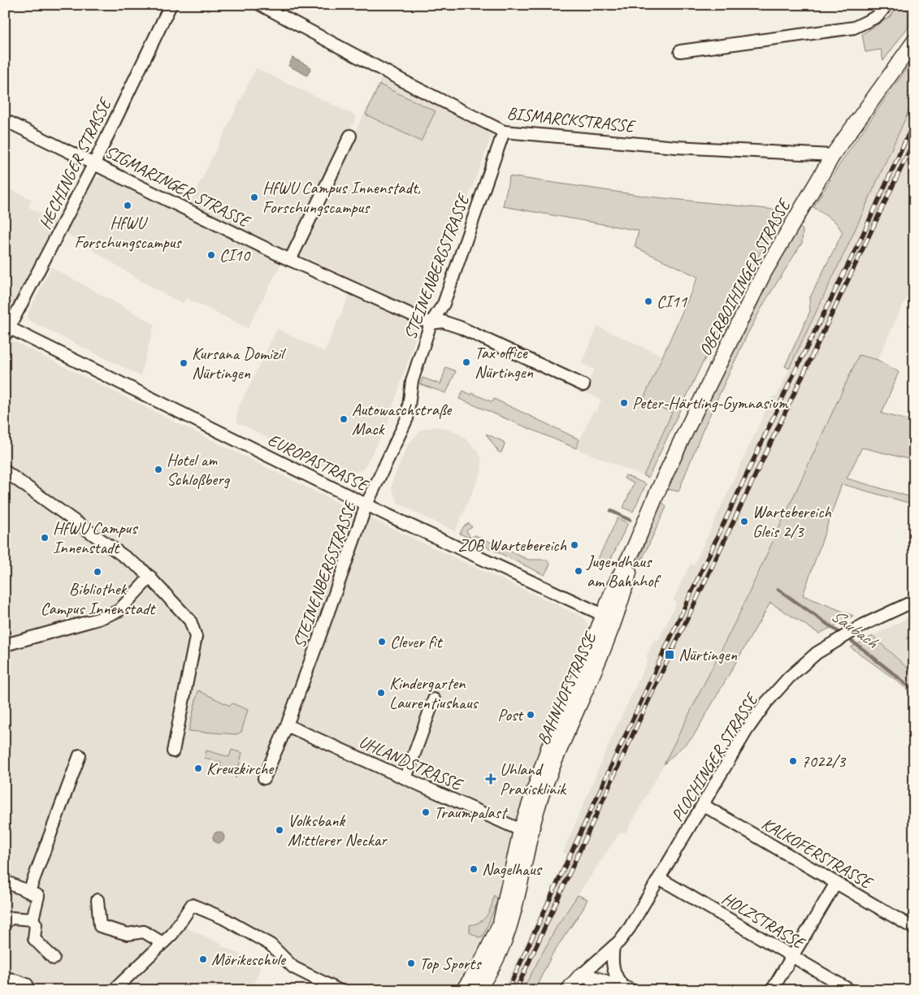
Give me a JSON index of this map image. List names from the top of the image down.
{
  "streets": {
    "main road": ["OBERBOIHINGER STRASSE", "BAHNHOFSTRASSE"],
    "street": [
      "BISMARCKSTRASSE",
      "HECHINGER STRASSE",
      "SIGMARINGER STRASSE",
      "STEINENBERGSTRASSE",
      "EUROPASTRASSE",
      "PLOCHINGER STRASSE",
      "UHLANDSTRASSE",
      "KALKOFERSTRASSE",
      "HOLZSTRASSE"
    ]
  },
  "crossings": [
    ["BISMARCKSTRASSE", "STEINENBERGSTRASSE"],
    ["BISMARCKSTRASSE", "OBERBOIHINGER STRASSE"],
    ["HECHINGER STRASSE", "SIGMARINGER STRASSE"],
    ["HECHINGER STRASSE", "EUROPASTRASSE"],
    ["SIGMARINGER STRASSE", "STEINENBERGSTRASSE"],
    ["STEINENBERGSTRASSE", "EUROPASTRASSE"],
    ["STEINENBERGSTRASSE", "UHLANDSTRASSE"],
    ["OBERBOIHINGER STRASSE", "EUROPASTRASSE"],
    ["OBERBOIHINGER STRASSE", "BAHNHOFSTRASSE"],
    ["EUROPASTRASSE", "BAHNHOFSTRASSE"],
    ["BAHNHOFSTRASSE", "UHLANDSTRASSE"],
    ["PLOCHINGER STRASSE", "KALKOFERSTRASSE"],
    ["PLOCHINGER STRASSE", "HOLZSTRASSE"]
  ],
  "water": ["Saubach"],
  "places": {
    "other": [
      "HfWU Campus Innenstadt, Forschungscampus",
      "HfWU Forschungscampus",
      "CI10",
      "CI11",
      "Tax office Nürtingen",
      "Kursana Domizil Nürtingen",
      "Peter-Härtling-Gymnasium",
      "Autowaschstraße Mack",
      "Hotel am Schloßberg",
      "Wartebereich Gleis 2/3",
      "HfWU Campus Innenstadt",
      "ZOB Wartebereich",
      "Jugendhaus am Bahnhof",
      "Bibliothek Campus Innenstadt",
      "Clever fit",
      "Kindergarten Laurentiushaus",
      "Post",
      "7022/3",
      "Kreuzkirche",
      "Traumpalast",
      "Volksbank Mittlerer Neckar",
      "Nagelhaus",
      "Mörikeschule",
      "Top Sports"
    ],
    "transit": ["Nürtingen"],
    "health": ["Uhland Praxisklinik"]
  }
}
